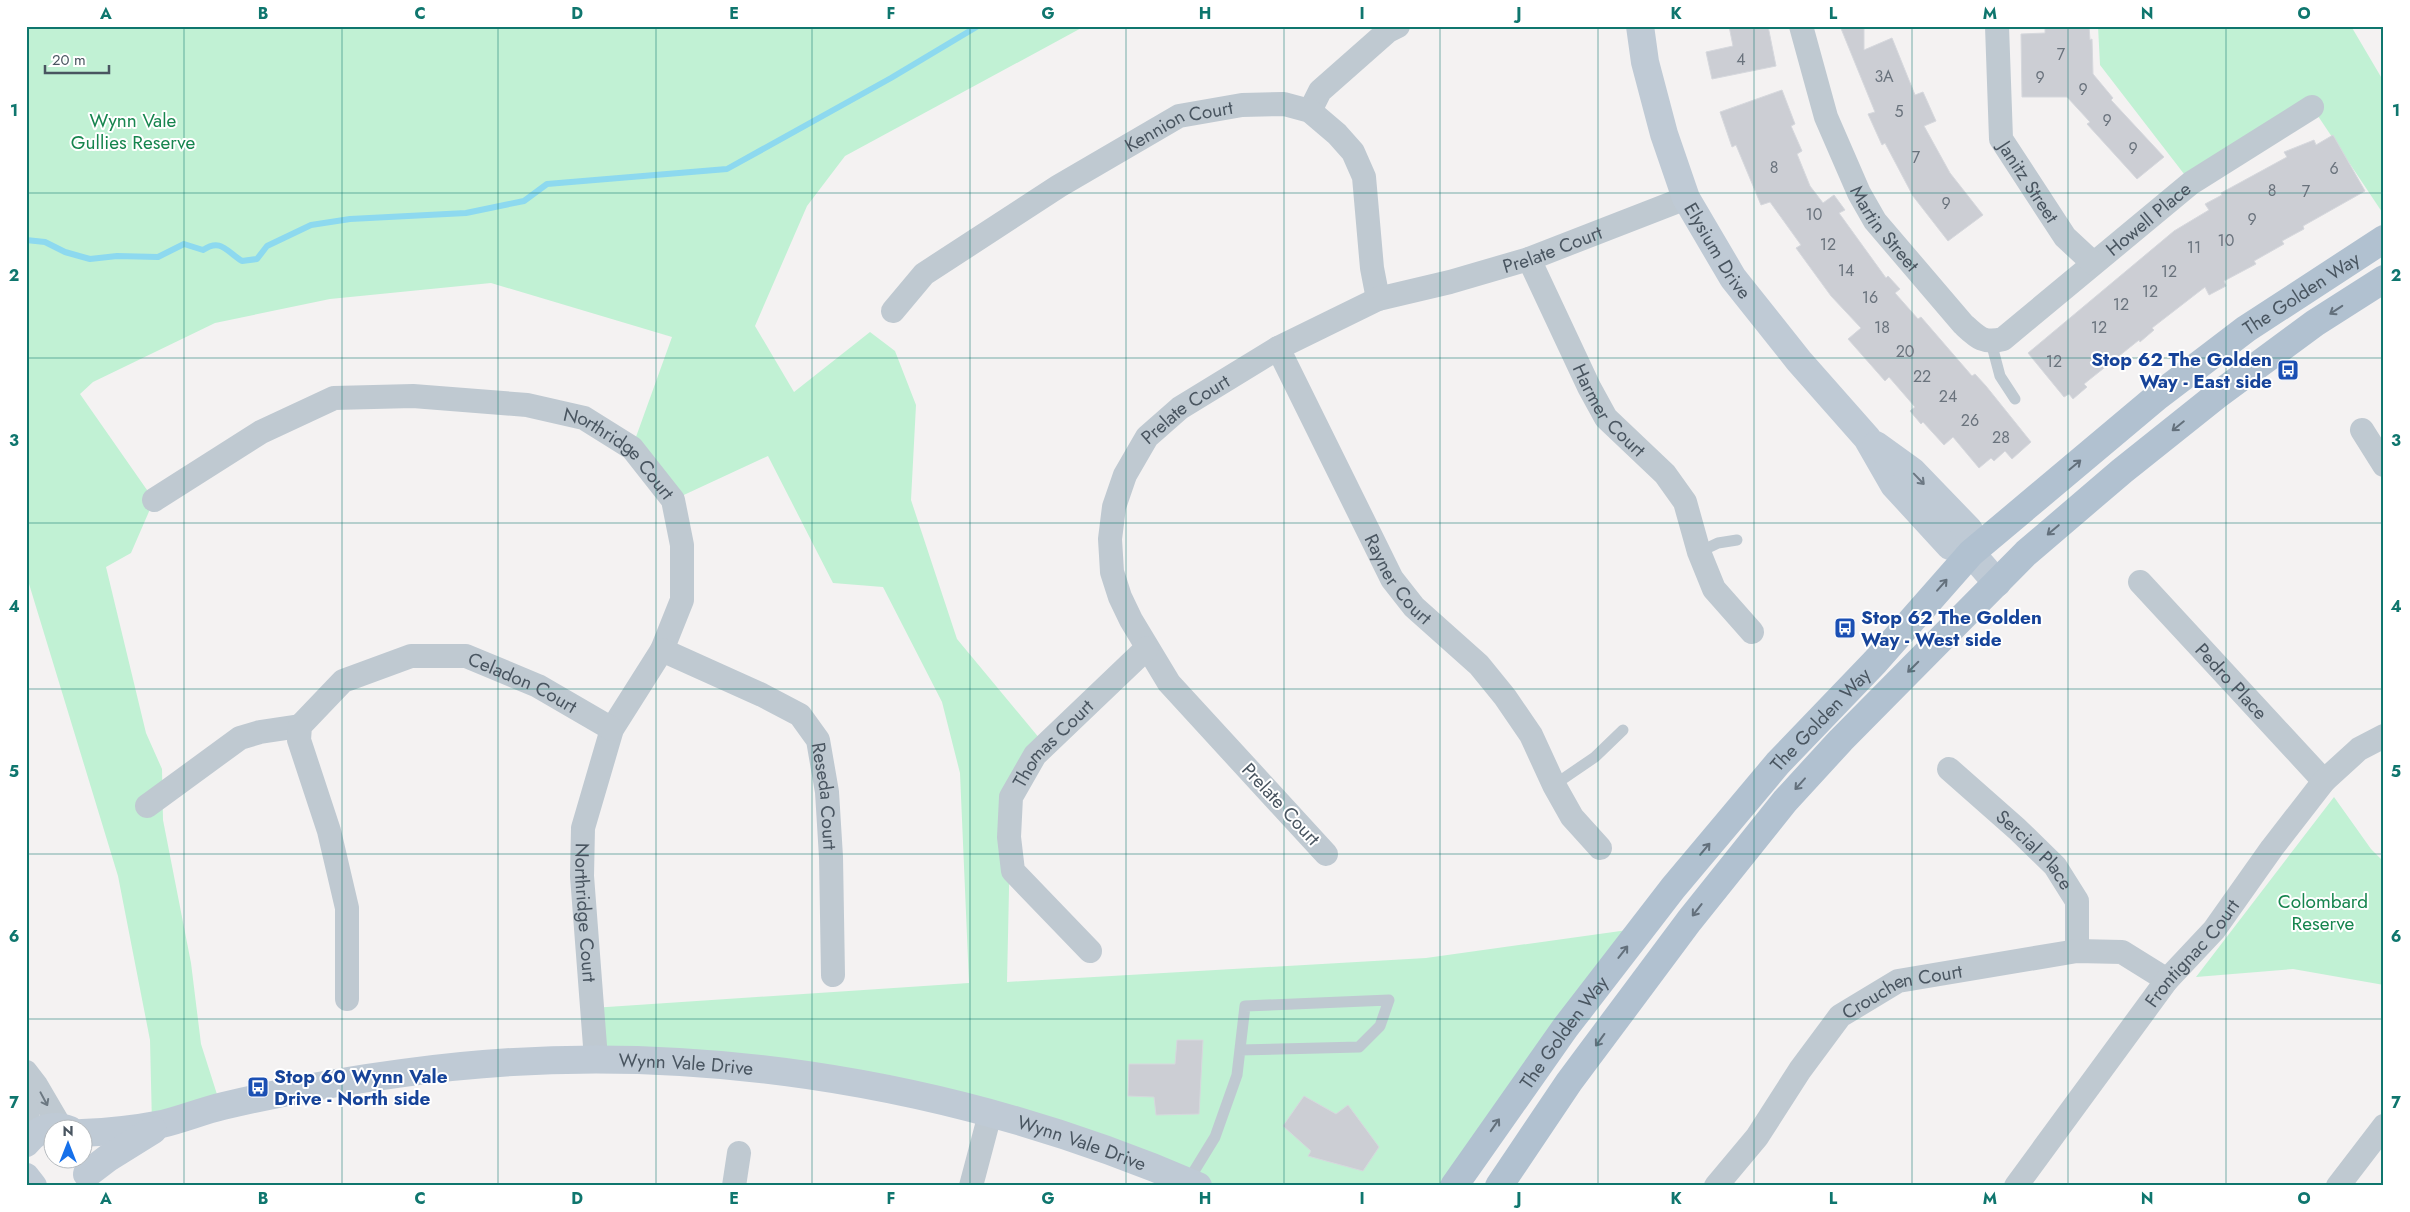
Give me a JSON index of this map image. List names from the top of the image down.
{
  "streets": {
    "main road": ["Elysium Drive", "The Golden Way", "Wynn Vale Drive"],
    "street": [
      "Kennion Court",
      "Janitz Street",
      "Howell Place",
      "Martin Street",
      "Prelate Court",
      "Harmer Court",
      "Northridge Court",
      "Rayner Court",
      "Pedro Place",
      "Celadon Court",
      "Thomas Court",
      "Reseda Court",
      "Sercial Place",
      "Frontignac Court",
      "Crouchen Court"
    ]
  },
  "crossings": [
    ["Kennion Court", "Prelate Court"],
    ["Janitz Street", "Howell Place"],
    ["Howell Place", "Martin Street"],
    ["Prelate Court", "Elysium Drive"],
    ["Prelate Court", "Harmer Court"],
    ["Prelate Court", "Rayner Court"],
    ["Prelate Court", "Thomas Court"],
    ["Elysium Drive", "The Golden Way"],
    ["Northridge Court", "Celadon Court"],
    ["Northridge Court", "Reseda Court"],
    ["Northridge Court", "Wynn Vale Drive"],
    ["Pedro Place", "Frontignac Court"],
    ["Sercial Place", "Crouchen Court"],
    ["Frontignac Court", "Crouchen Court"]
  ],
  "parks": ["Wynn Vale Gullies Reserve", "Colombard Reserve"],
  "places": {
    "bus stop": ["Stop 62 The Golden Way - East side", "Stop 62 The Golden Way - West side", "Stop 60 Wynn Vale Drive - North side"]
  },
  "house_numbers": [
    "7",
    "4",
    "3A",
    "9",
    "9",
    "5",
    "9",
    "9",
    "7",
    "8",
    "6",
    "8",
    "7",
    "9",
    "10",
    "9",
    "10",
    "12",
    "11",
    "14",
    "12",
    "12",
    "16",
    "12",
    "18",
    "12",
    "20",
    "12",
    "22",
    "24",
    "26",
    "28"
  ],
  "scale_bar": "20 m",
  "north": "top",
  "grid": {
    "columns": [
      "A",
      "B",
      "C",
      "D",
      "E",
      "F",
      "G",
      "H",
      "I",
      "J",
      "K",
      "L",
      "M",
      "N",
      "O"
    ],
    "rows": [
      "1",
      "2",
      "3",
      "4",
      "5",
      "6",
      "7"
    ]
  }
}
